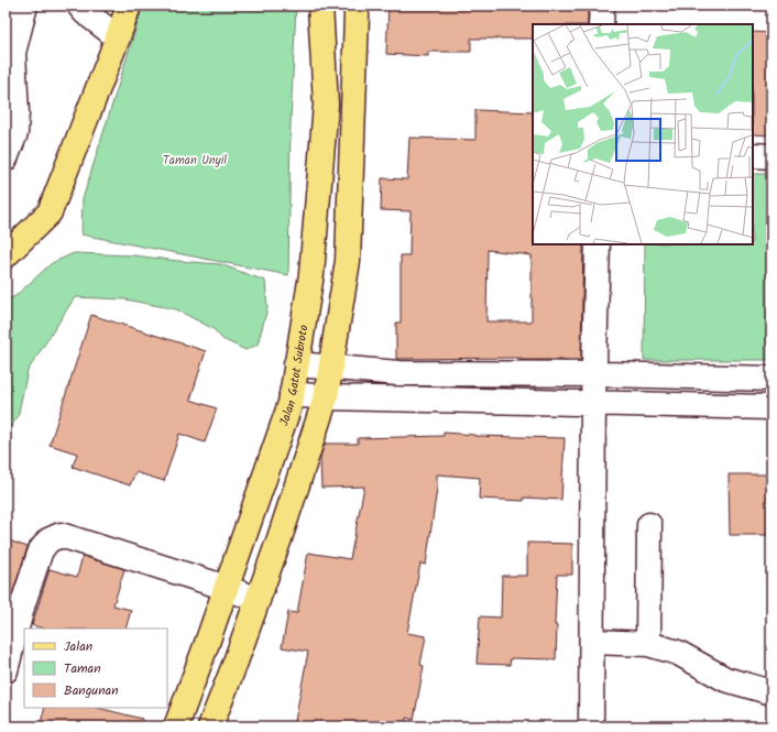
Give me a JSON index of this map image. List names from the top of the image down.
{
  "streets": {
    "main road": ["Jalan Gatot Subroto"]
  },
  "parks": ["Taman Unyil"],
  "legend": ["Jalan", "Taman", "Bangunan"]
}
